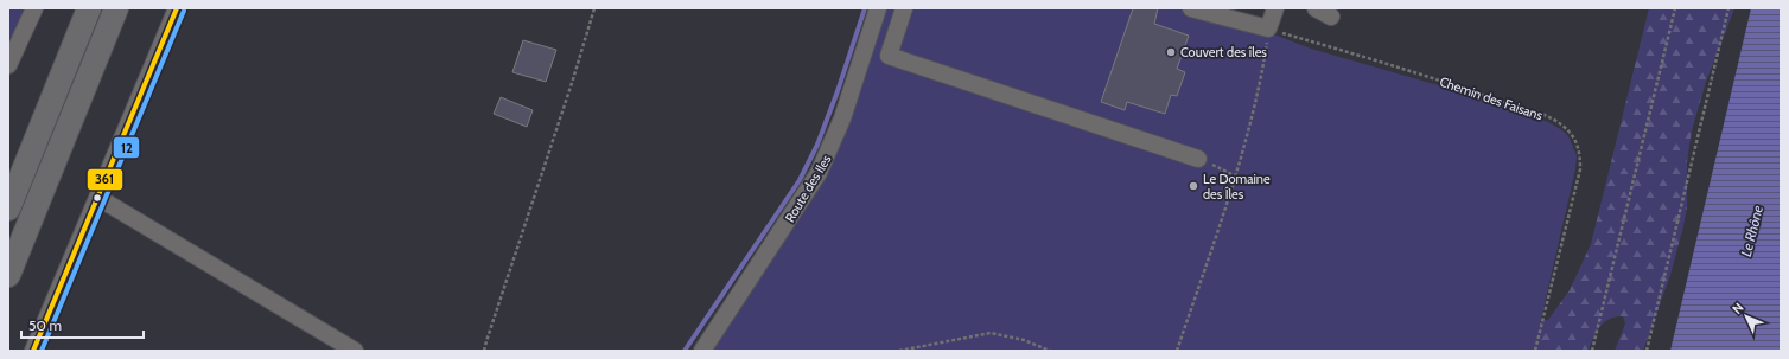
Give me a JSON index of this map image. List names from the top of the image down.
{
  "streets": {
    "street": ["Route des Iles"],
    "path": ["Chemin des Faisans"]
  },
  "water": ["Le Rhône"],
  "places": ["Couvert des îles", "Le Domaine des Îles"],
  "lines": ["transit line 361", "transit line 12"],
  "scale_bar": "50 m",
  "north": "top left"
}
